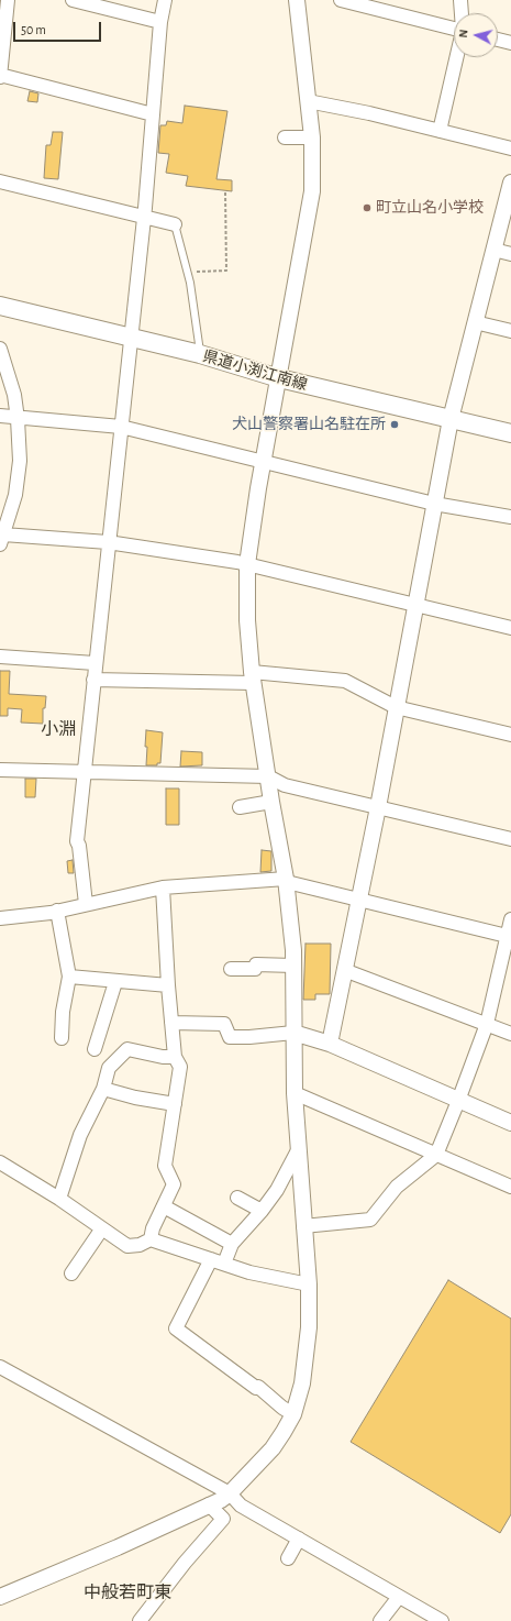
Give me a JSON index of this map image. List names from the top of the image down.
{
  "streets": {
    "main road": ["県道小渕江南線"]
  },
  "districts": ["小淵", "中般若町東"],
  "places": ["町立山名小学校", "犬山警察署山名駐在所"],
  "scale_bar": "50 m",
  "north": "left"
}
